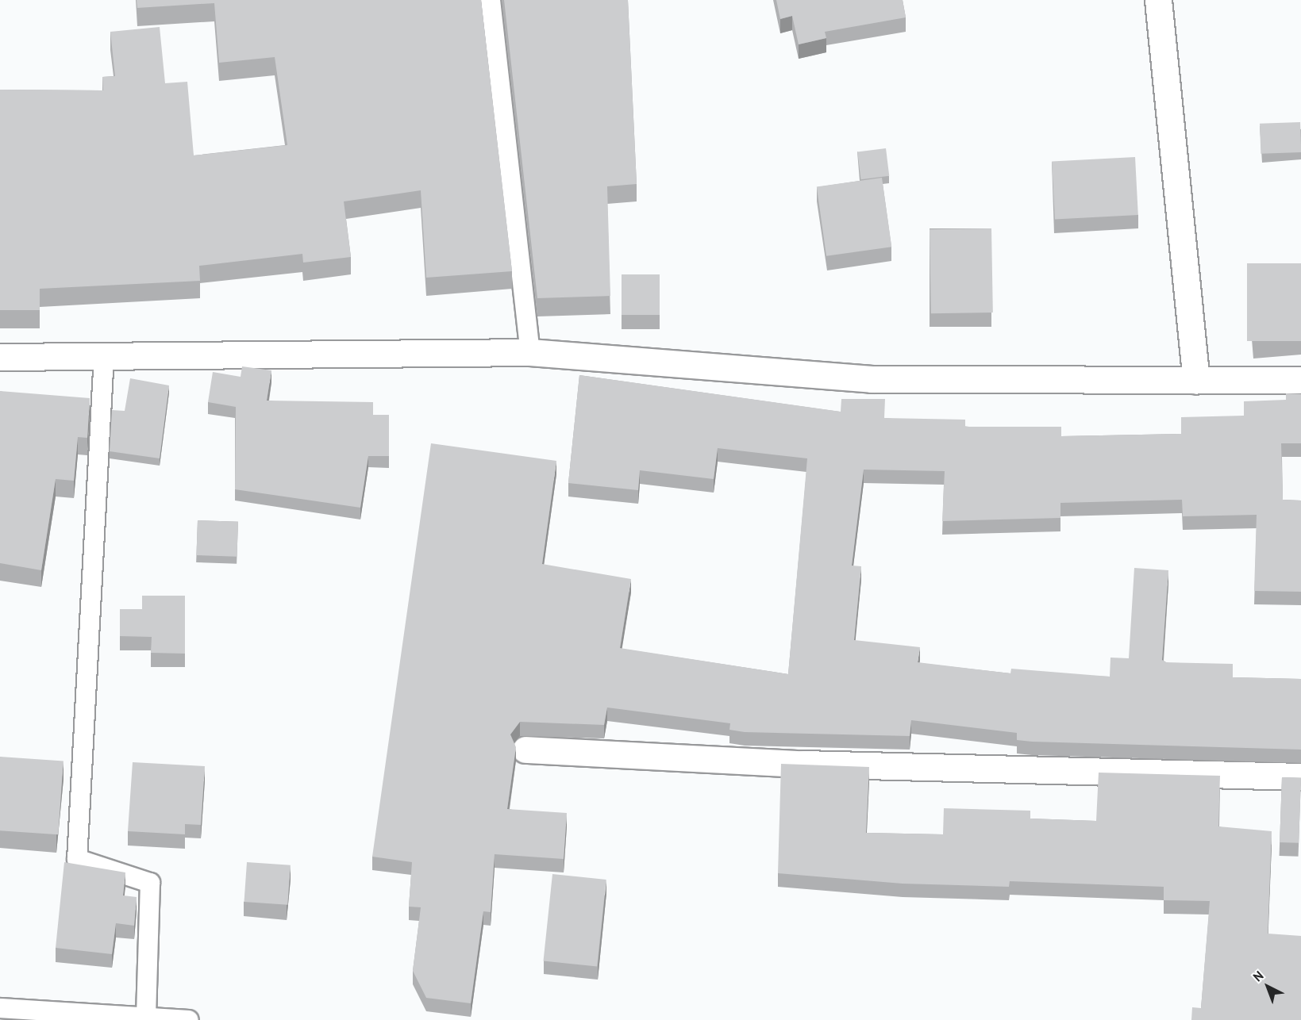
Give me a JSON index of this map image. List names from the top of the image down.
{
  "north": "top left"
}
